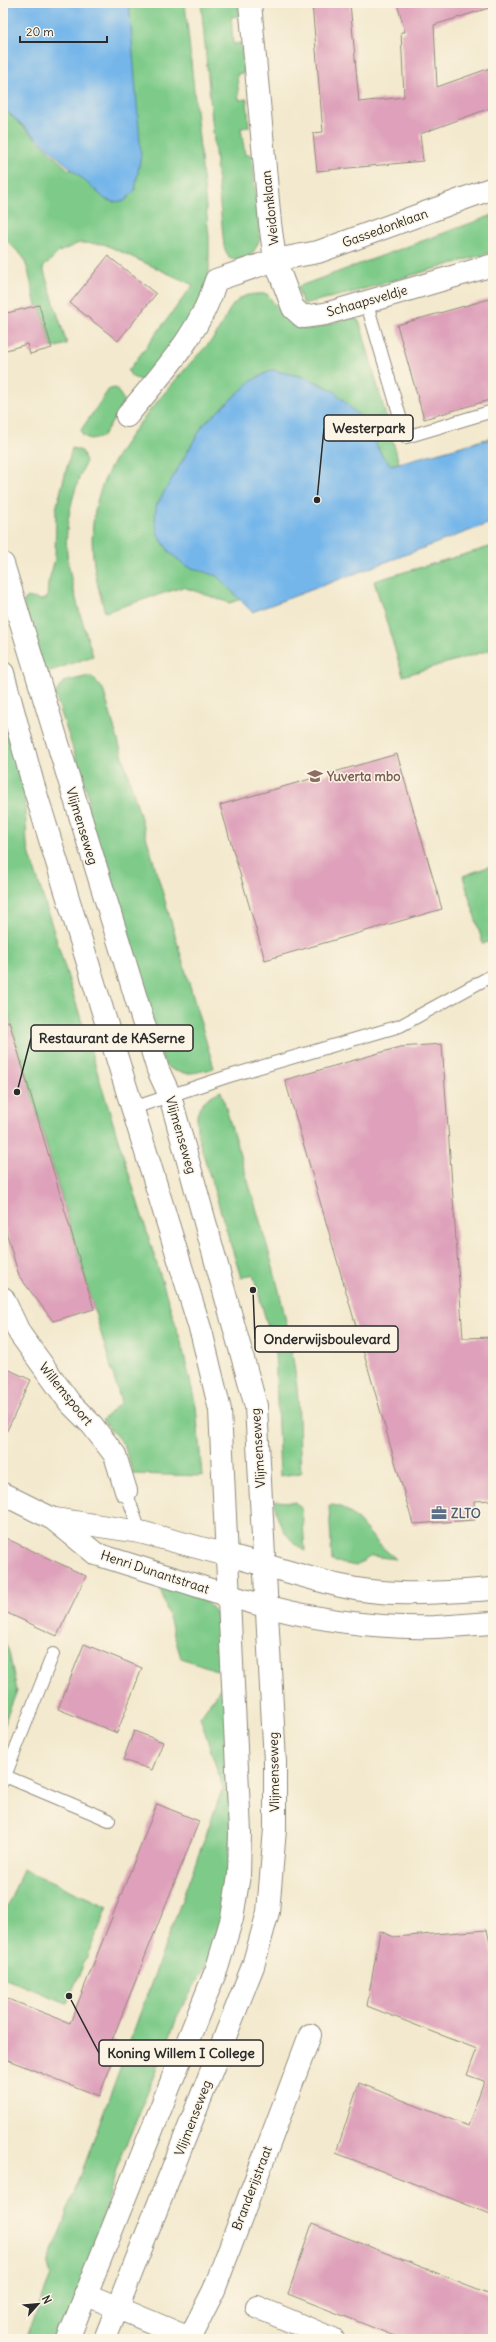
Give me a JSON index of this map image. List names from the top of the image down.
{
  "streets": {
    "street": [
      "Weidonklaan",
      "Gassedonklaan",
      "Schaapsveldje",
      "Vlijmenseweg",
      "Willemspoort",
      "Henri Dunantstraat",
      "Branderijstraat"
    ]
  },
  "crossings": [
    ["Weidonklaan", "Gassedonklaan"],
    ["Weidonklaan", "Schaapsveldje"],
    ["Gassedonklaan", "Schaapsveldje"],
    ["Vlijmenseweg", "Henri Dunantstraat"]
  ],
  "places": {
    "other": [
      "Westerpark",
      "Restaurant de KASerne",
      "Onderwijsboulevard",
      "Koning Willem I College"
    ],
    "school or university": ["Yuverta mbo"],
    "office": ["ZLTO"]
  },
  "scale_bar": "20 m",
  "north": "top right"
}
